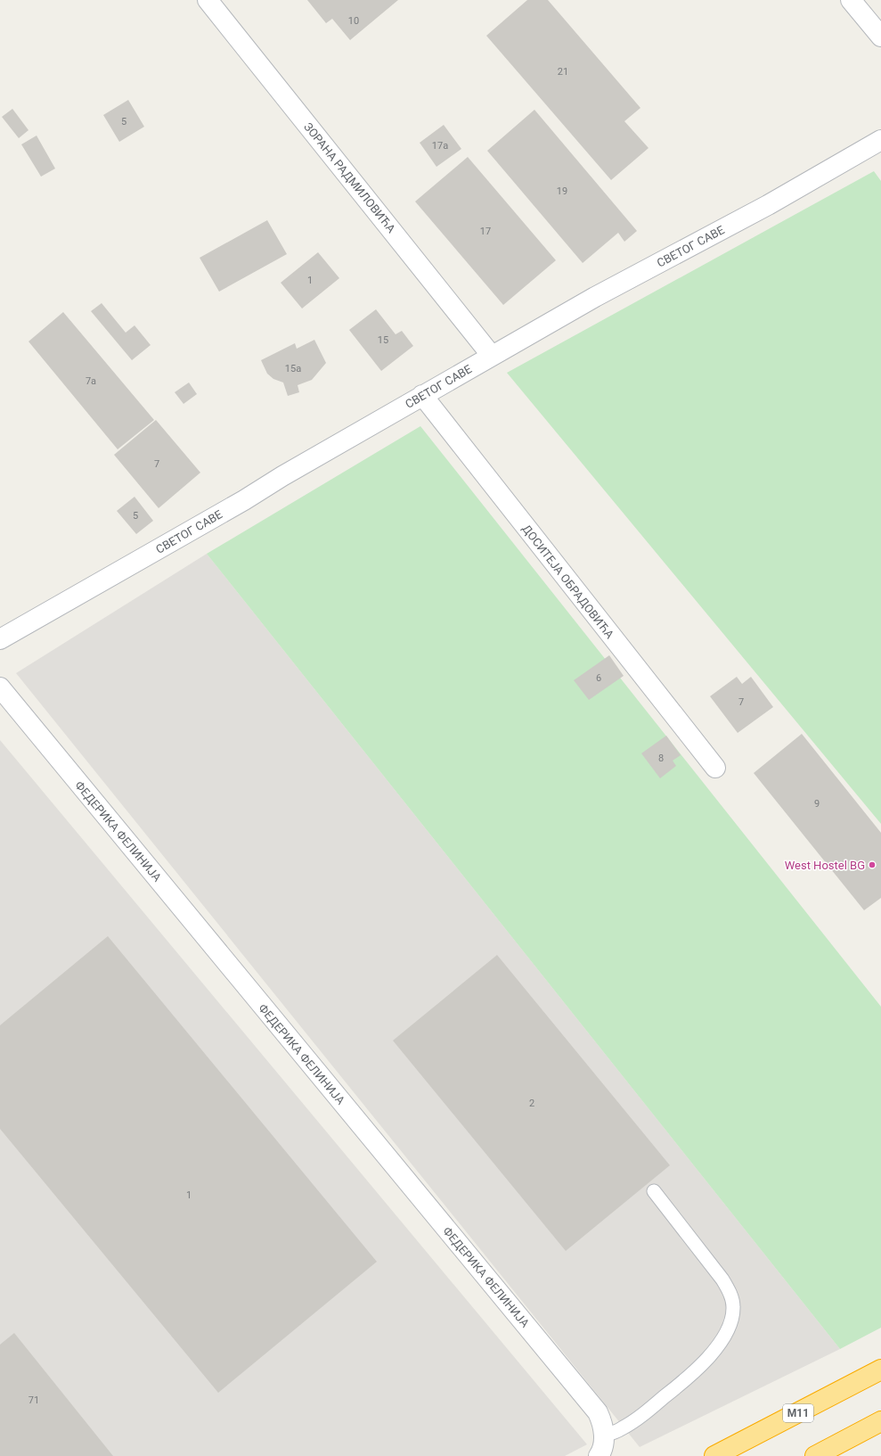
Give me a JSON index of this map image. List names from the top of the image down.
{
  "streets": {
    "highway": ["M11"],
    "street": [
      "ЗОРАНА РАДМИЛОВИЋА",
      "СВЕТОГ САВЕ",
      "ДОСИТЕЈА ОБРАДОВИЋА",
      "ФЕДЕРИКА ФЕЛИНИЈА"
    ]
  },
  "crossings": [
    ["ЗОРАНА РАДМИЛОВИЋА", "СВЕТОГ САВЕ"],
    ["СВЕТОГ САВЕ", "ДОСИТЕЈА ОБРАДОВИЋА"]
  ],
  "places": ["West Hostel BG"],
  "house_numbers": [
    "10",
    "21",
    "5",
    "17a",
    "19",
    "17",
    "1",
    "15",
    "15a",
    "7a",
    "7",
    "5",
    "6",
    "7",
    "8",
    "9",
    "2",
    "1",
    "71"
  ]
}
